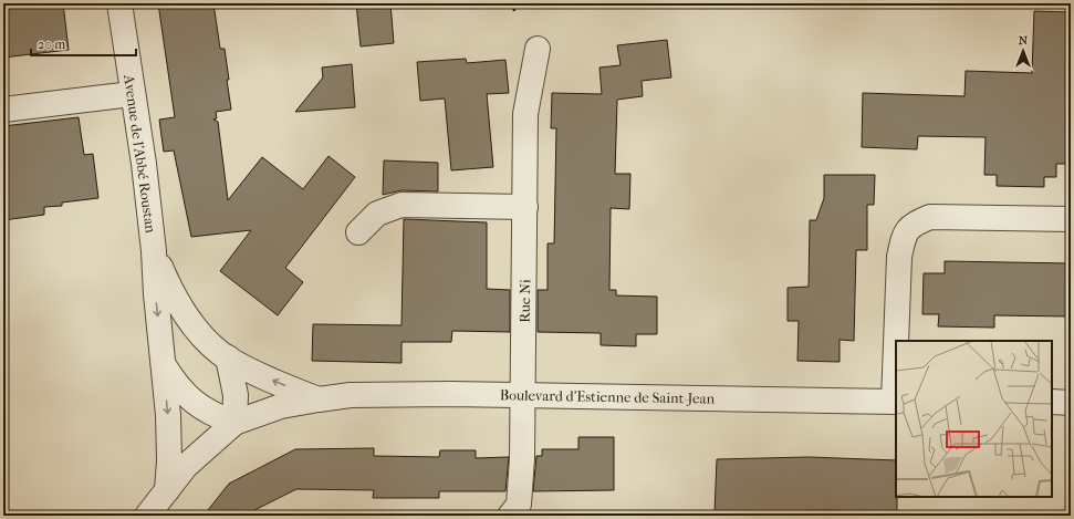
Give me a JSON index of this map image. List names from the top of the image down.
{
  "streets": {
    "street": ["Avenue de l'Abbé Roustan", "Rue Ni", "Boulevard d'Estienne de Saint-Jean"]
  },
  "crossings": [
    ["Avenue de l'Abbé Roustan", "Boulevard d'Estienne de Saint-Jean"],
    ["Rue Ni", "Boulevard d'Estienne de Saint-Jean"]
  ],
  "scale_bar": "20 m",
  "north": "top"
}
